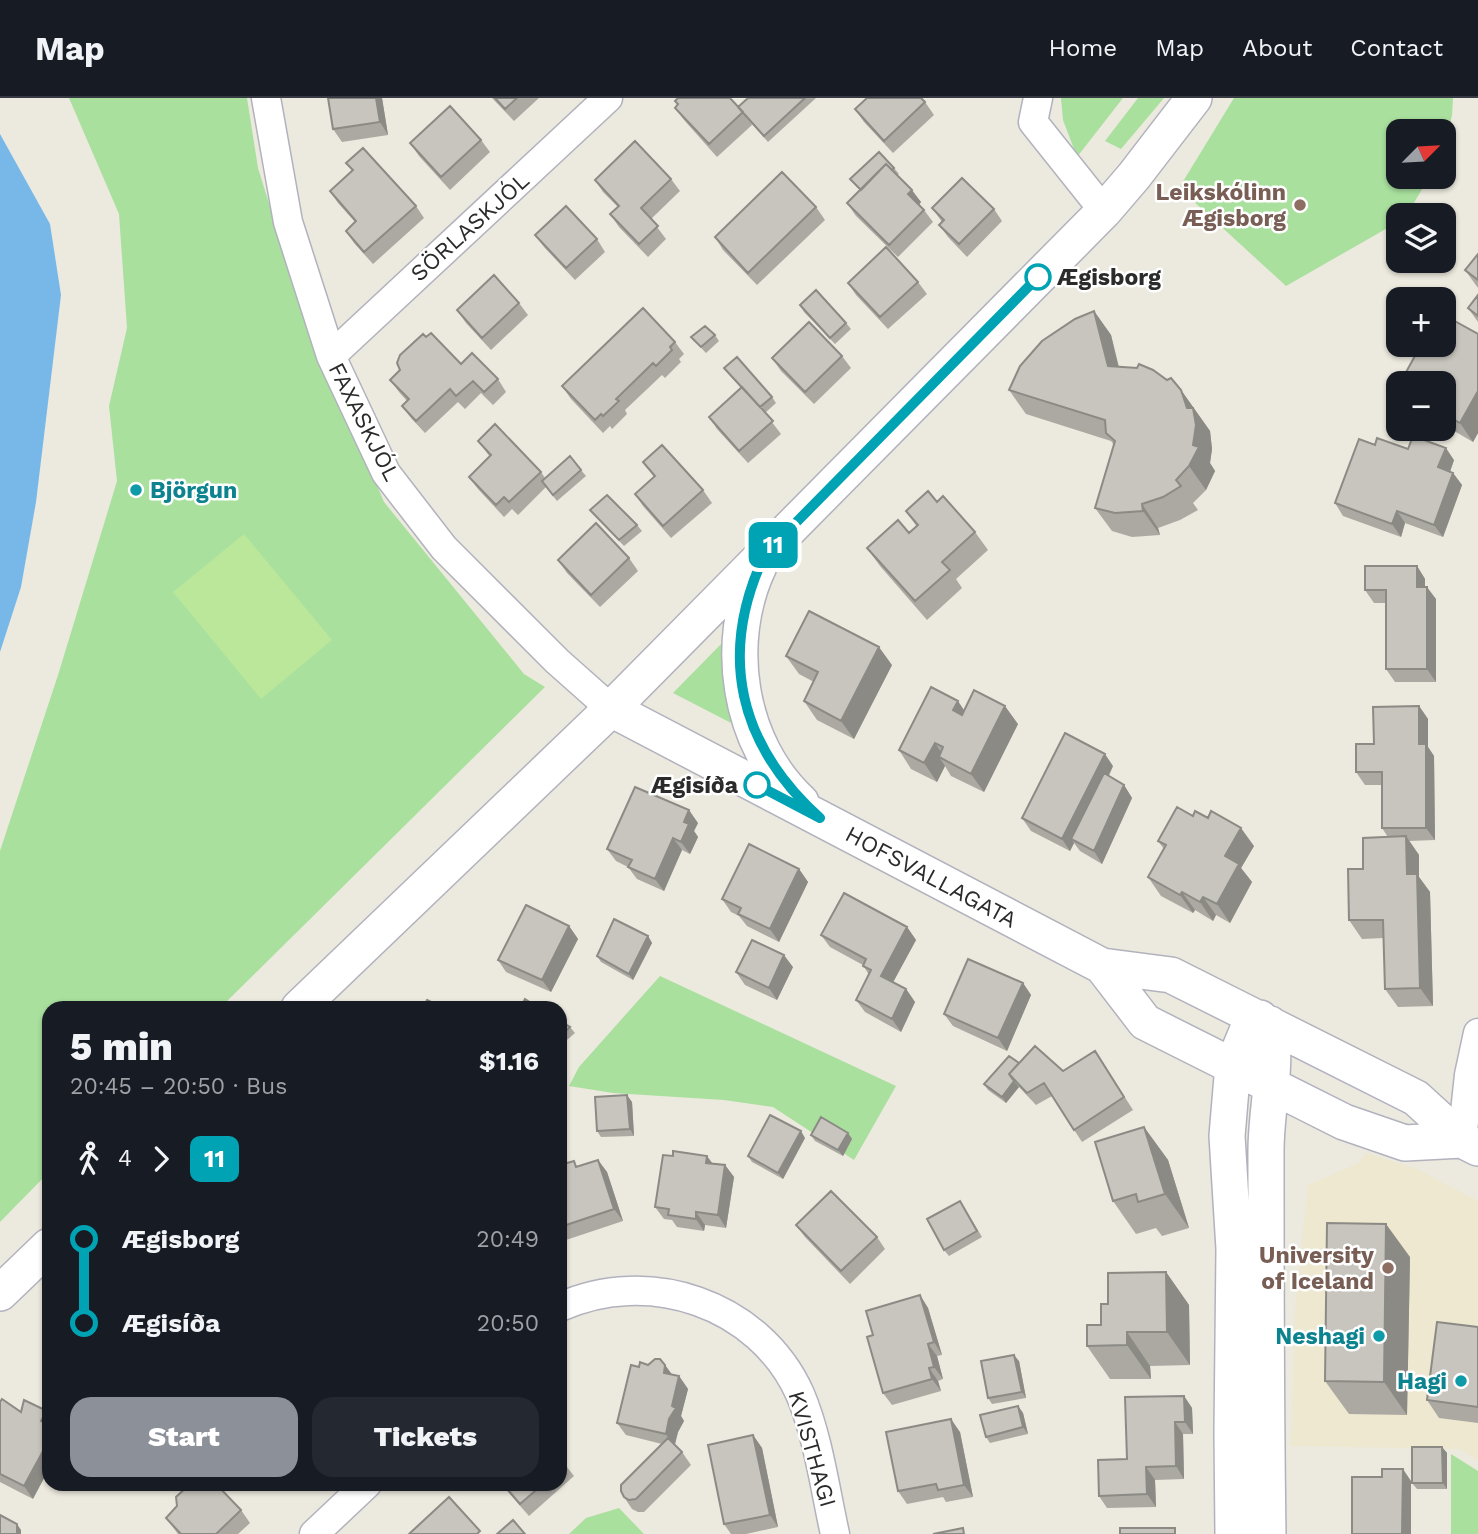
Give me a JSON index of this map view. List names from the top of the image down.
{
  "streets": {
    "street": [
      "SÖRLASKJÓL",
      "FAXASKJÓL",
      "HOFSVALLAGATA",
      "KVISTHAGI"
    ]
  },
  "crossings": [
    ["SÖRLASKJÓL", "FAXASKJÓL"],
    ["FAXASKJÓL", "HOFSVALLAGATA"]
  ],
  "places": [
    "Leikskólinn Ægisborg",
    "Ægisborg",
    "Björgun",
    "Ægisíða",
    "University of Iceland",
    "Neshagi",
    "Hagi"
  ],
  "lines": ["bus line 11"],
  "north": "top right",
  "page": {
    "header": "Map",
    "nav": [
      "Home",
      "Map",
      "About",
      "Contact"
    ],
    "on_map": "11",
    "map_buttons": ["+", "−"],
    "heading": ["5 min", "20:45 – 20:50 · Bus", "$1.16"],
    "legs": ["4", "11"],
    "list": [
      {
        "name": "Ægisborg",
        "value": "20:49"
      },
      {
        "name": "Ægisíða",
        "value": "20:50"
      }
    ],
    "buttons": ["Start", "Tickets"]
  }
}
